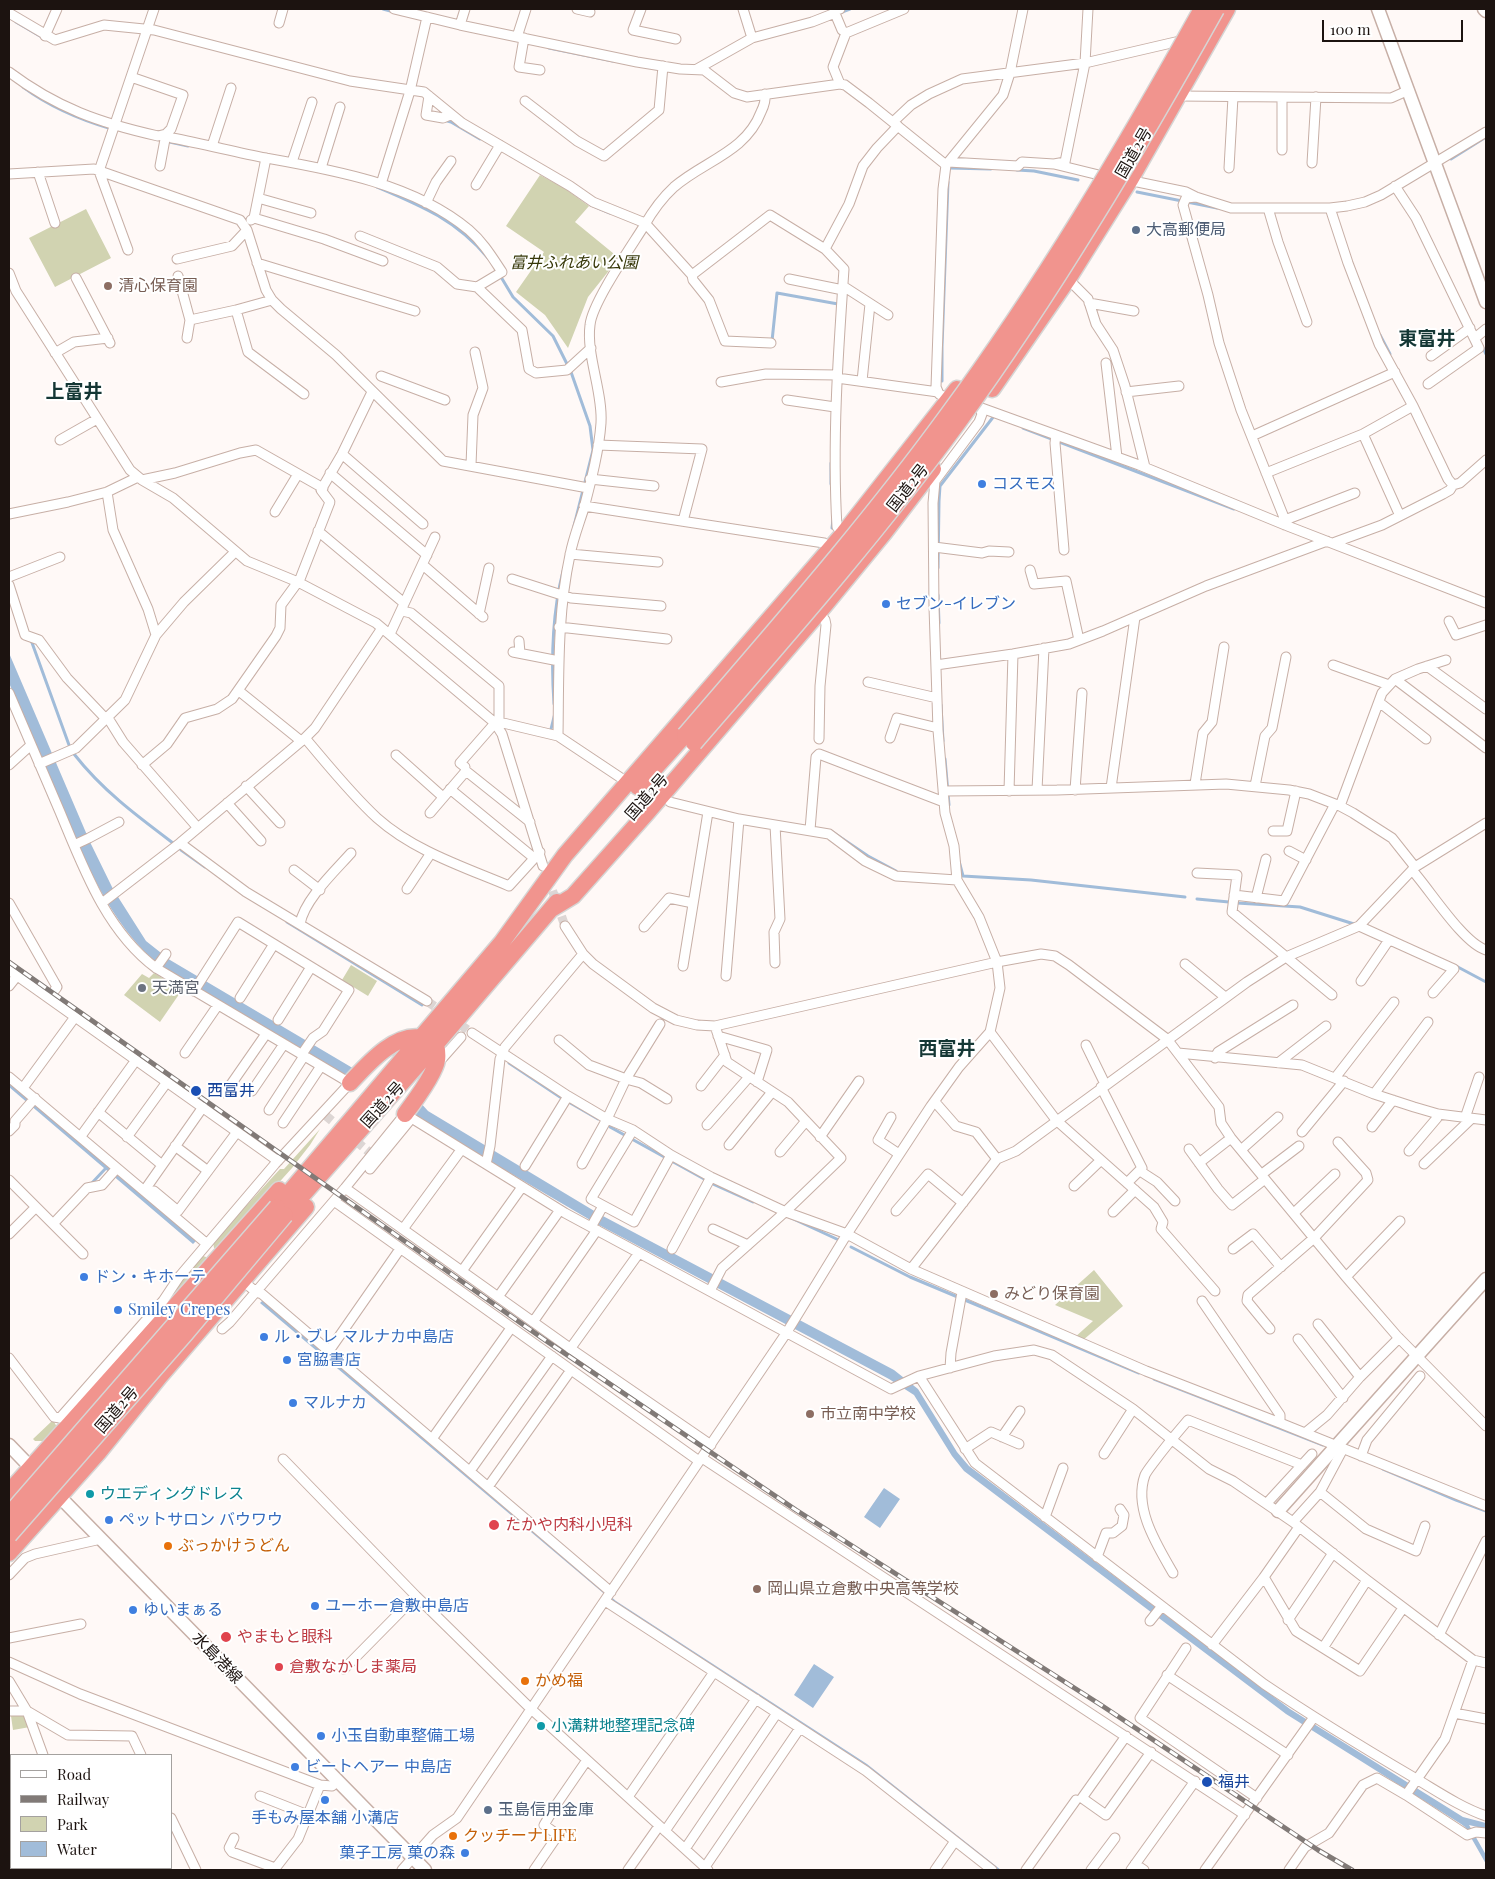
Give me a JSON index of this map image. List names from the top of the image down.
{
  "streets": {
    "highway": ["国道2号"],
    "street": ["水島港線"]
  },
  "districts": ["東富井", "上富井", "西富井"],
  "parks": ["富井ふれあい公園"],
  "places": [
    "大高郵便局",
    "清心保育園",
    "コスモス",
    "セブン-イレブン",
    "天満宮",
    "西富井",
    "ドン・キホーテ",
    "みどり保育園",
    "Smiley Crepes",
    "ル・ブレ マルナカ中島店",
    "宮脇書店",
    "マルナカ",
    "市立南中学校",
    "ウエディングドレス",
    "ペットサロン バウワウ",
    "たかや内科小児科",
    "ぶっかけうどん",
    "岡山県立倉敷中央高等学校",
    "ユーホー倉敷中島店",
    "ゆいまぁる",
    "やまもと眼科",
    "倉敷なかしま薬局",
    "かめ福",
    "小溝耕地整理記念碑",
    "小玉自動車整備工場",
    "ビートヘアー 中島店",
    "福井",
    "手もみ屋本舗 小溝店",
    "玉島信用金庫",
    "クッチーナLIFE",
    "菓子工房 菓の森"
  ],
  "legend": [
    "Road",
    "Railway",
    "Park",
    "Water"
  ],
  "scale_bar": "100 m"
}
